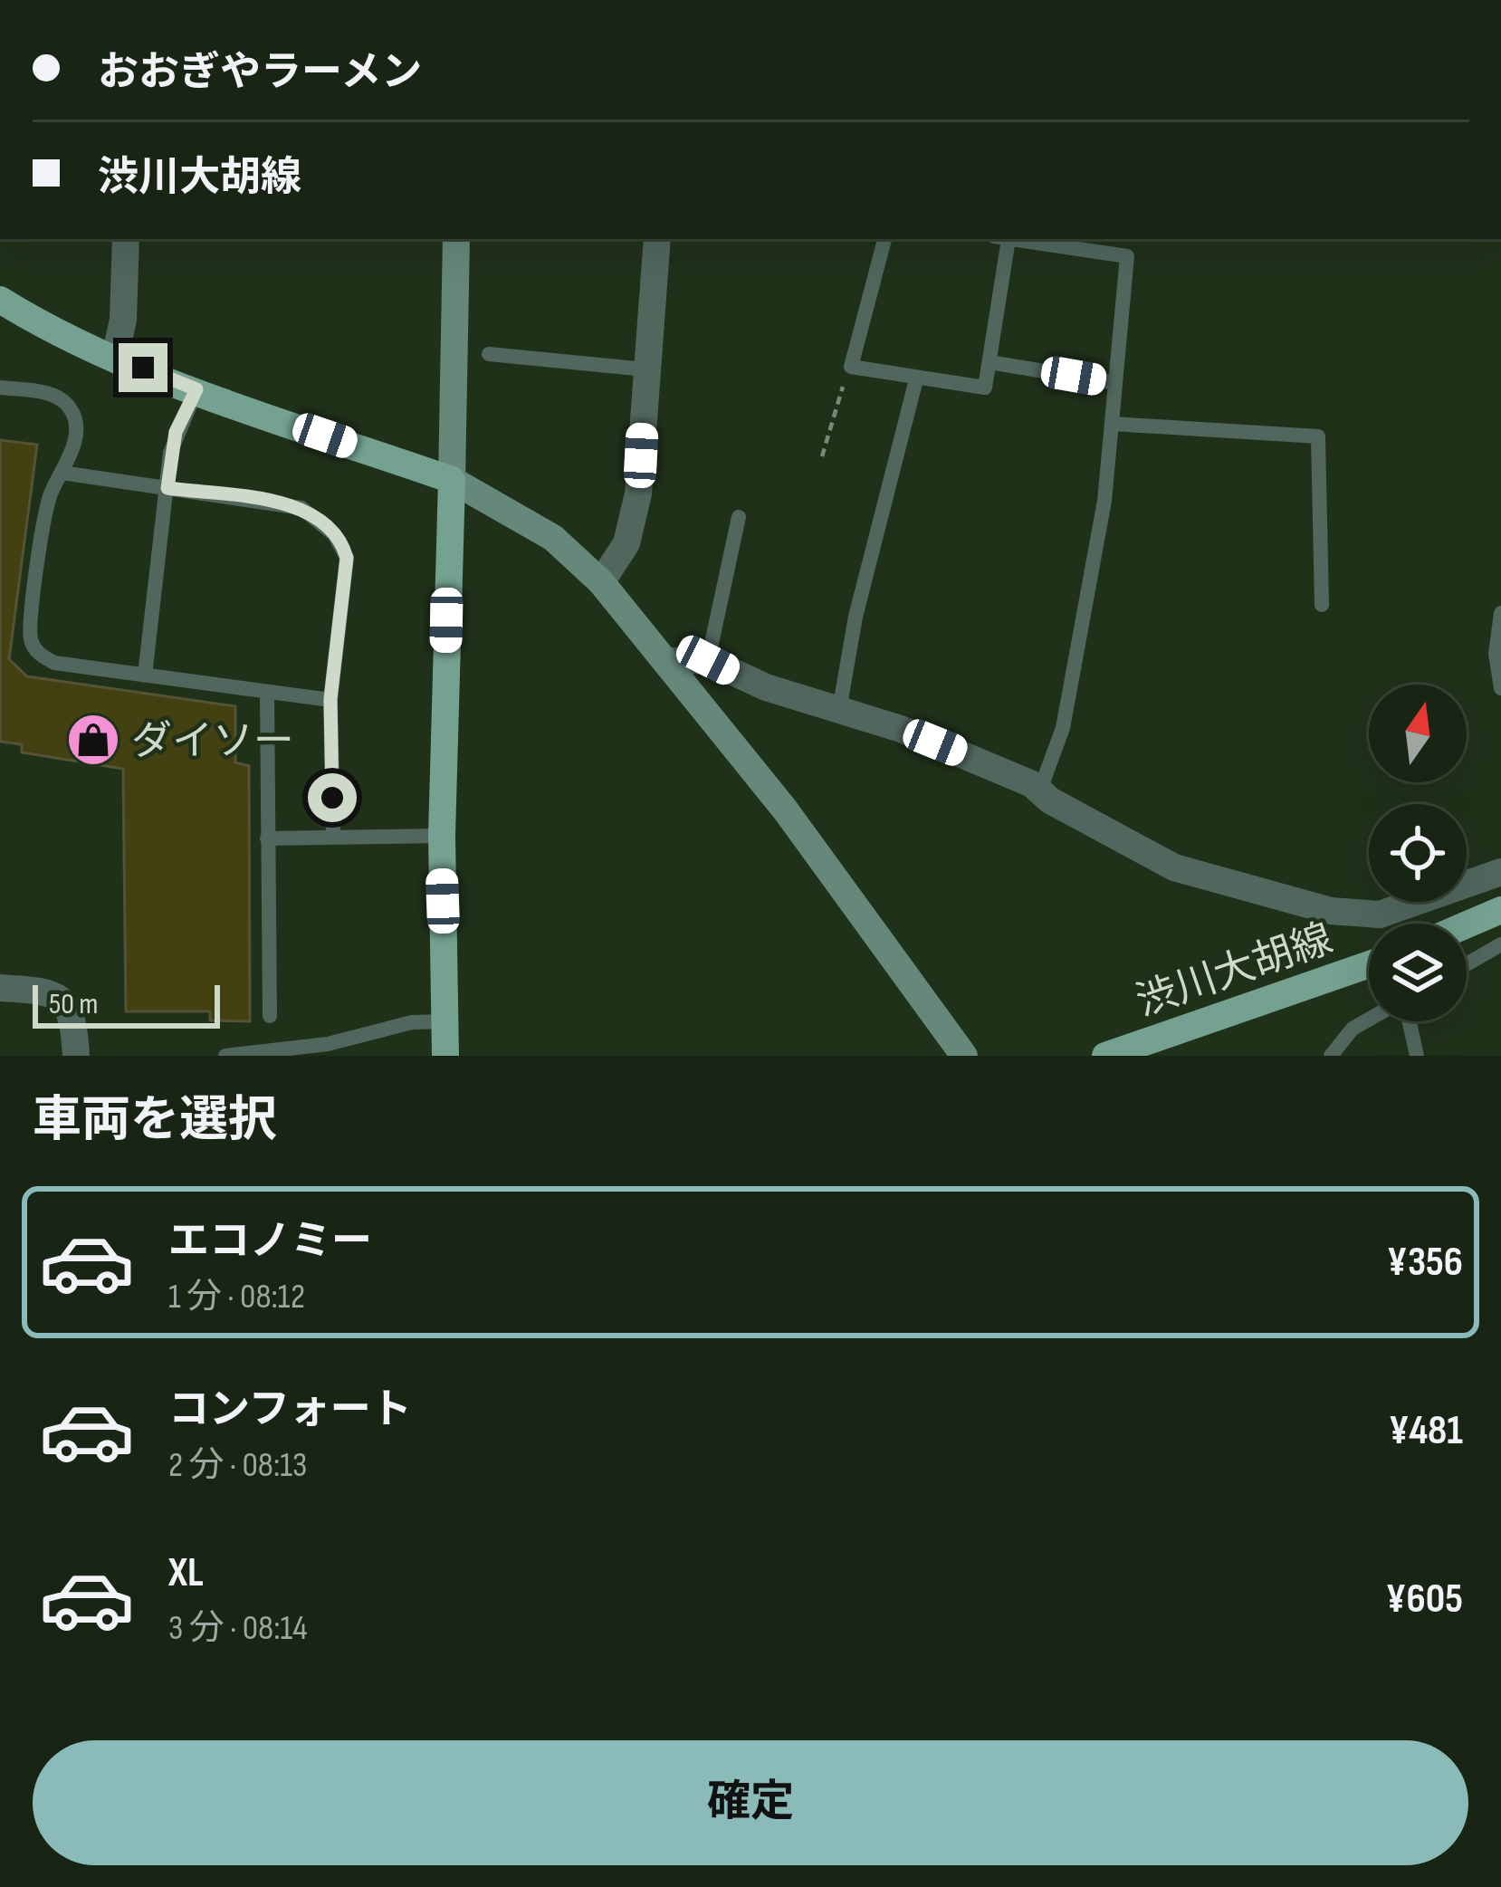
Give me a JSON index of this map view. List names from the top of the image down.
{
  "streets": {
    "main road": ["渋川大胡線"]
  },
  "places": {
    "shop": ["ダイソー"]
  },
  "scale_bar": "50 m",
  "north": "top",
  "page": {
    "banner": ["おおぎやラーメン", "渋川大胡線"],
    "scale": "50 m",
    "heading": "車両を選択",
    "list": [
      {
        "name": "エコノミー",
        "note": "1 分 · 08:12",
        "value": "¥356"
      },
      {
        "name": "コンフォート",
        "note": "2 分 · 08:13",
        "value": "¥481"
      },
      {
        "name": "XL",
        "note": "3 分 · 08:14",
        "value": "¥605"
      }
    ],
    "buttons": "確定"
  }
}
